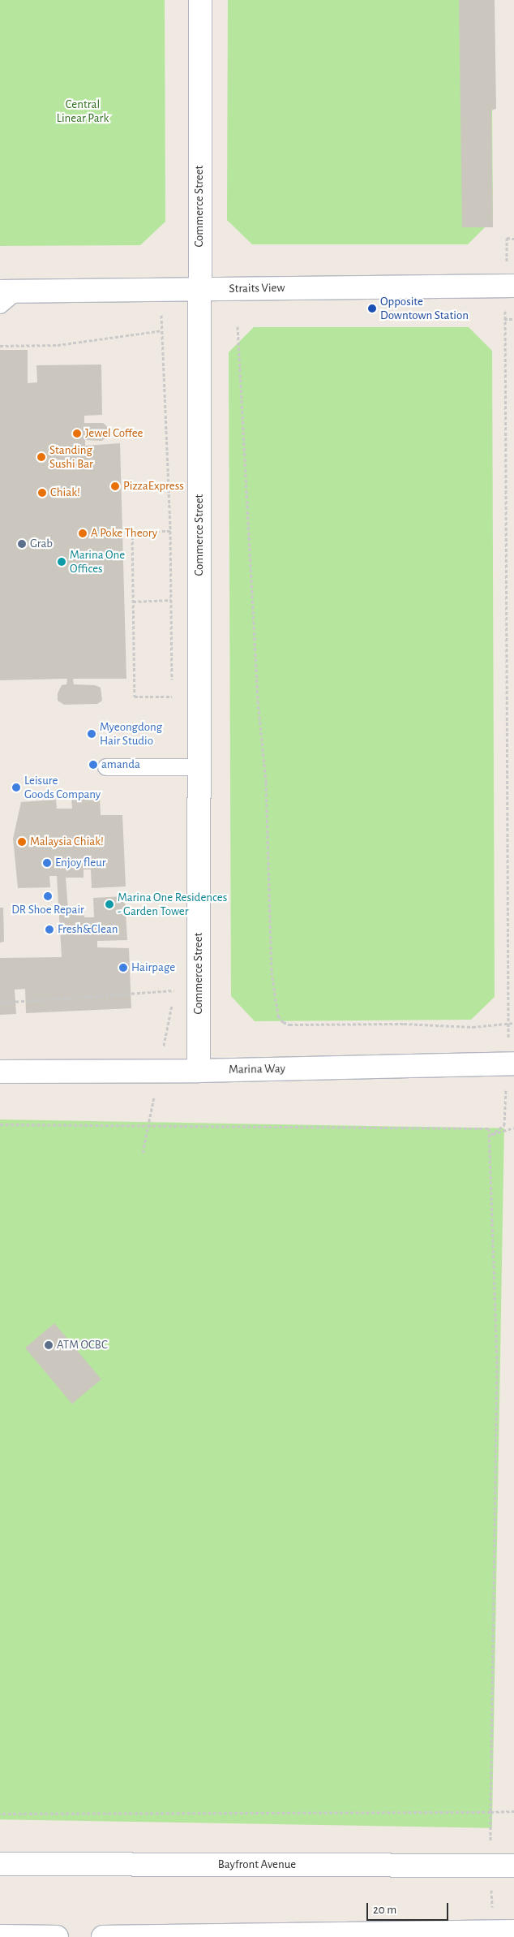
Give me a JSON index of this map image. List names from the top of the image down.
{
  "streets": {
    "street": [
      "Commerce Street",
      "Straits View",
      "Marina Way",
      "Bayfront Avenue"
    ]
  },
  "crossings": [
    ["Commerce Street", "Straits View"],
    ["Commerce Street", "Marina Way"]
  ],
  "parks": ["Central Linear Park"],
  "places": [
    "Opposite Downtown Station",
    "Jewel Coffee",
    "Standing Sushi Bar",
    "PizzaExpress",
    "Chiak!",
    "A Poke Theory",
    "Grab",
    "Marina One Offices",
    "Myeongdong Hair Studio",
    "amanda",
    "Leisure Goods Company",
    "Malaysia Chiak!",
    "Enjoy fleur",
    "DR Shoe Repair",
    "Marina One Residences - Garden Tower",
    "Fresh&Clean",
    "Hairpage",
    "ATM OCBC"
  ],
  "scale_bar": "20 m"
}
